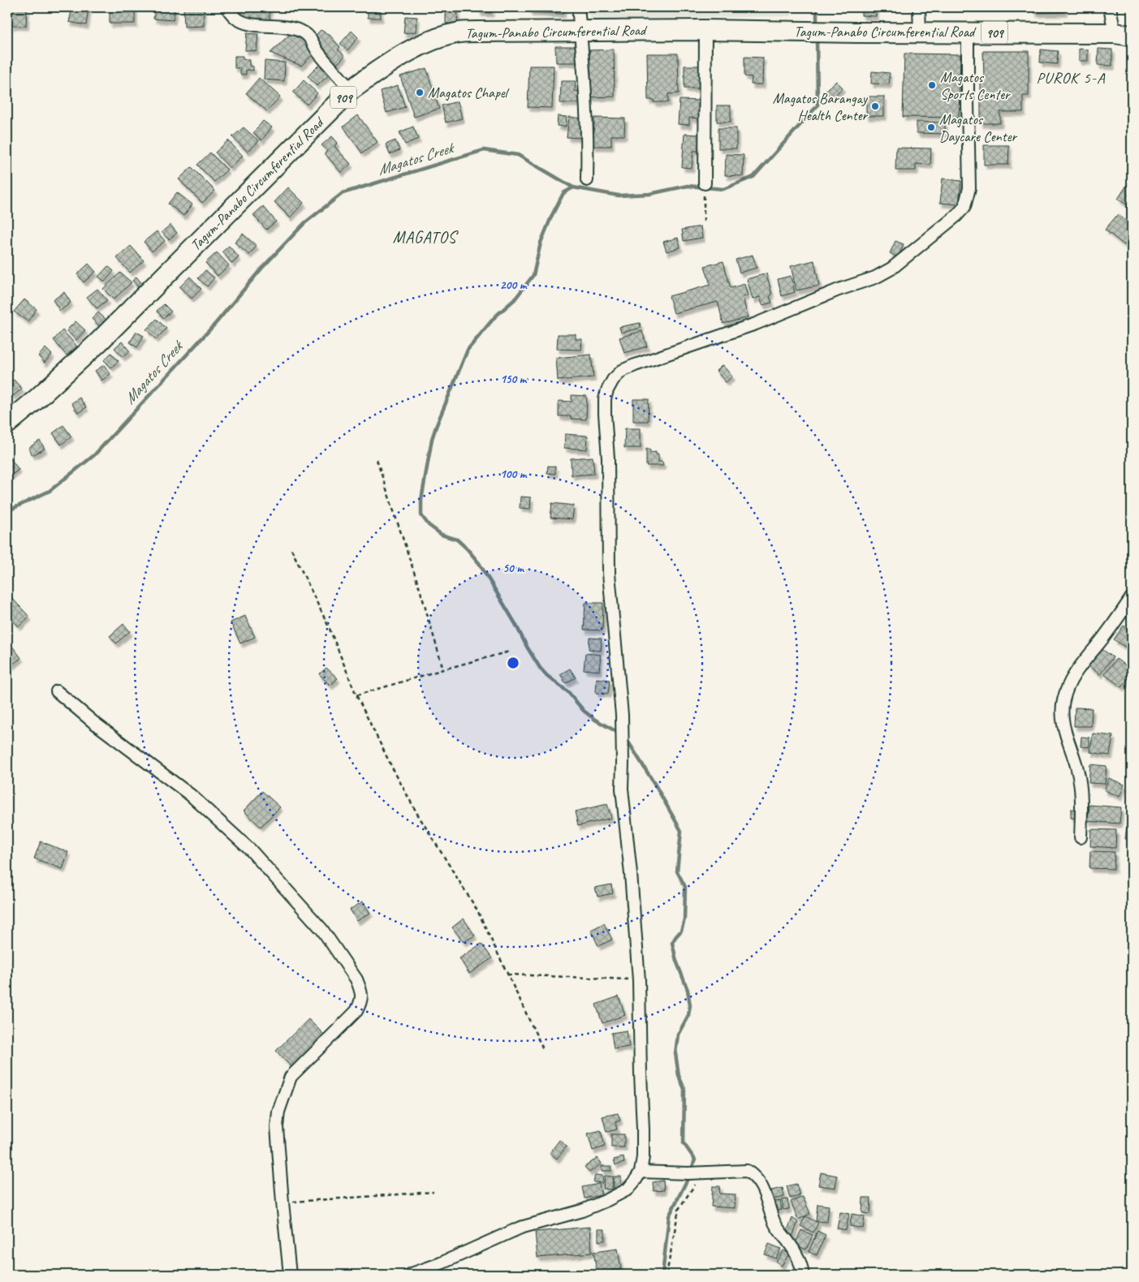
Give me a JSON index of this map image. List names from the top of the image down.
{
  "streets": {
    "highway": ["Tagum-Panabo Circumferential Road", "909"]
  },
  "districts": ["PUROK 5-A", "MAGATOS"],
  "water": ["Magatos Creek"],
  "places": [
    "Magatos Sports Center",
    "Magatos Chapel",
    "Magatos Barangay Health Center",
    "Magatos Daycare Center"
  ],
  "rings": [
    "200 m",
    "150 m",
    "100 m",
    "50 m"
  ]
}
